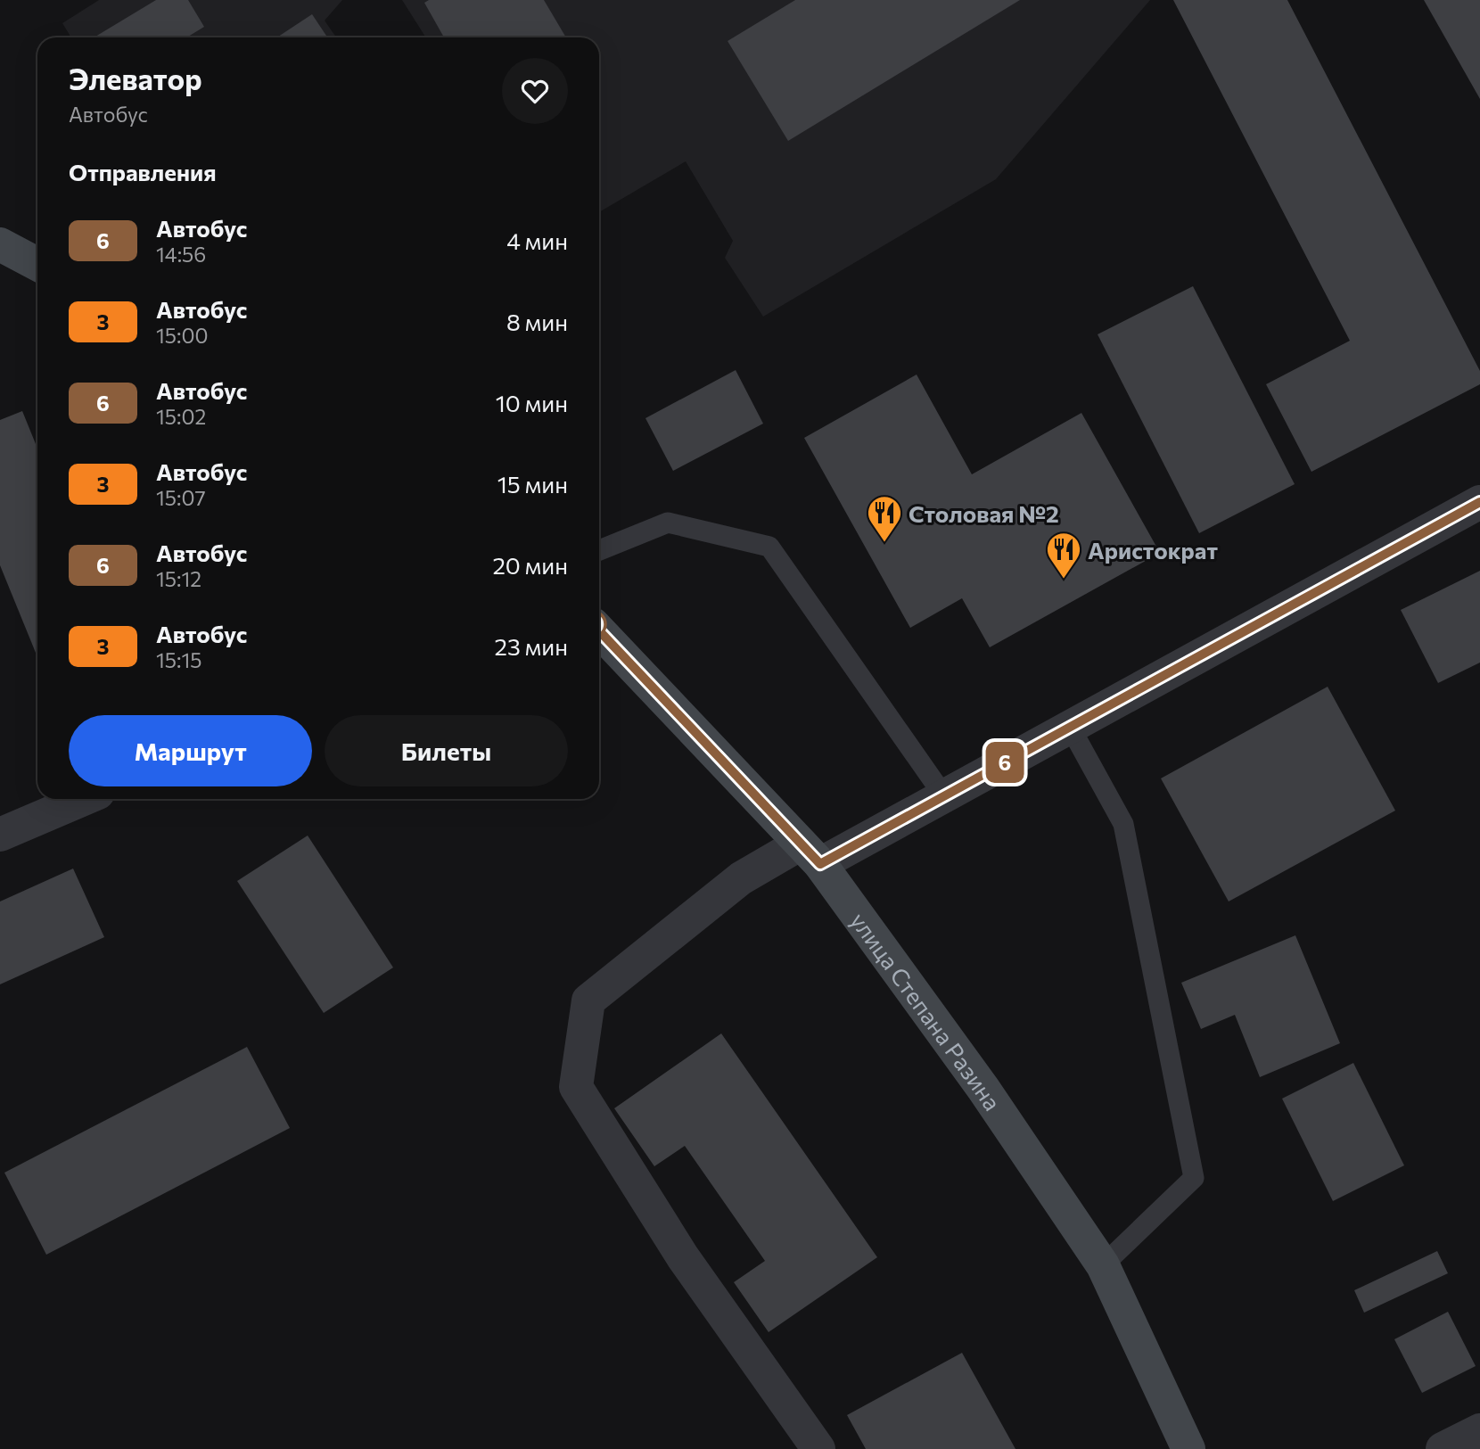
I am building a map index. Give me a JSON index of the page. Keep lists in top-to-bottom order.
{
  "streets": {
    "main road": ["улица Степана Разина"]
  },
  "places": {
    "restaurant": ["Столовая №2", "Аристократ"]
  },
  "lines": ["bus line 6"],
  "page": {
    "on_map": "6",
    "heading": [
      ["Элеватор", "Автобус"],
      "Отправления"
    ],
    "list": [
      {
        "mark": "6",
        "name": "Автобус",
        "note": "14:56",
        "value": "4 мин"
      },
      {
        "mark": "3",
        "name": "Автобус",
        "note": "15:00",
        "value": "8 мин"
      },
      {
        "mark": "6",
        "name": "Автобус",
        "note": "15:02",
        "value": "10 мин"
      },
      {
        "mark": "3",
        "name": "Автобус",
        "note": "15:07",
        "value": "15 мин"
      },
      {
        "mark": "6",
        "name": "Автобус",
        "note": "15:12",
        "value": "20 мин"
      },
      {
        "mark": "3",
        "name": "Автобус",
        "note": "15:15",
        "value": "23 мин"
      }
    ],
    "buttons": ["Маршрут", "Билеты"]
  }
}
